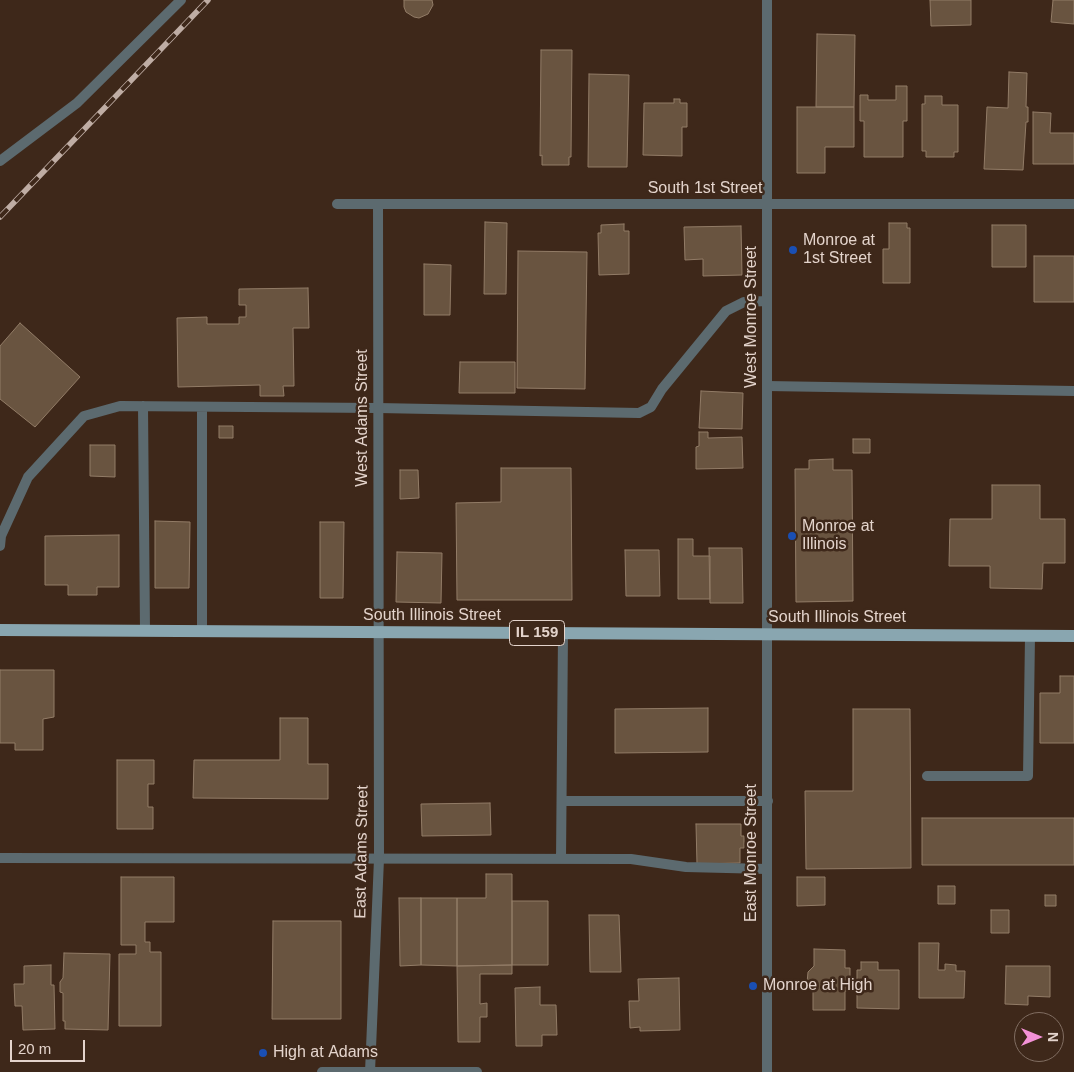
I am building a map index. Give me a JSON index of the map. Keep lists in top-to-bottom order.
{
  "streets": {
    "main road": ["South Illinois Street", "IL 159"],
    "street": [
      "South 1st Street",
      "West Monroe Street",
      "West Adams Street",
      "East Adams Street",
      "East Monroe Street"
    ]
  },
  "crossings": [
    ["South 1st Street", "West Monroe Street"],
    ["South 1st Street", "West Adams Street"],
    ["West Monroe Street", "South Illinois Street"],
    ["West Monroe Street", "East Monroe Street"],
    ["West Adams Street", "South Illinois Street"],
    ["West Adams Street", "East Adams Street"],
    ["South Illinois Street", "East Adams Street"],
    ["South Illinois Street", "East Monroe Street"]
  ],
  "places": [
    "Monroe at 1st Street",
    "Monroe at Illinois",
    "Monroe at High",
    "High at Adams"
  ],
  "scale_bar": "20 m",
  "north": "right"
}
